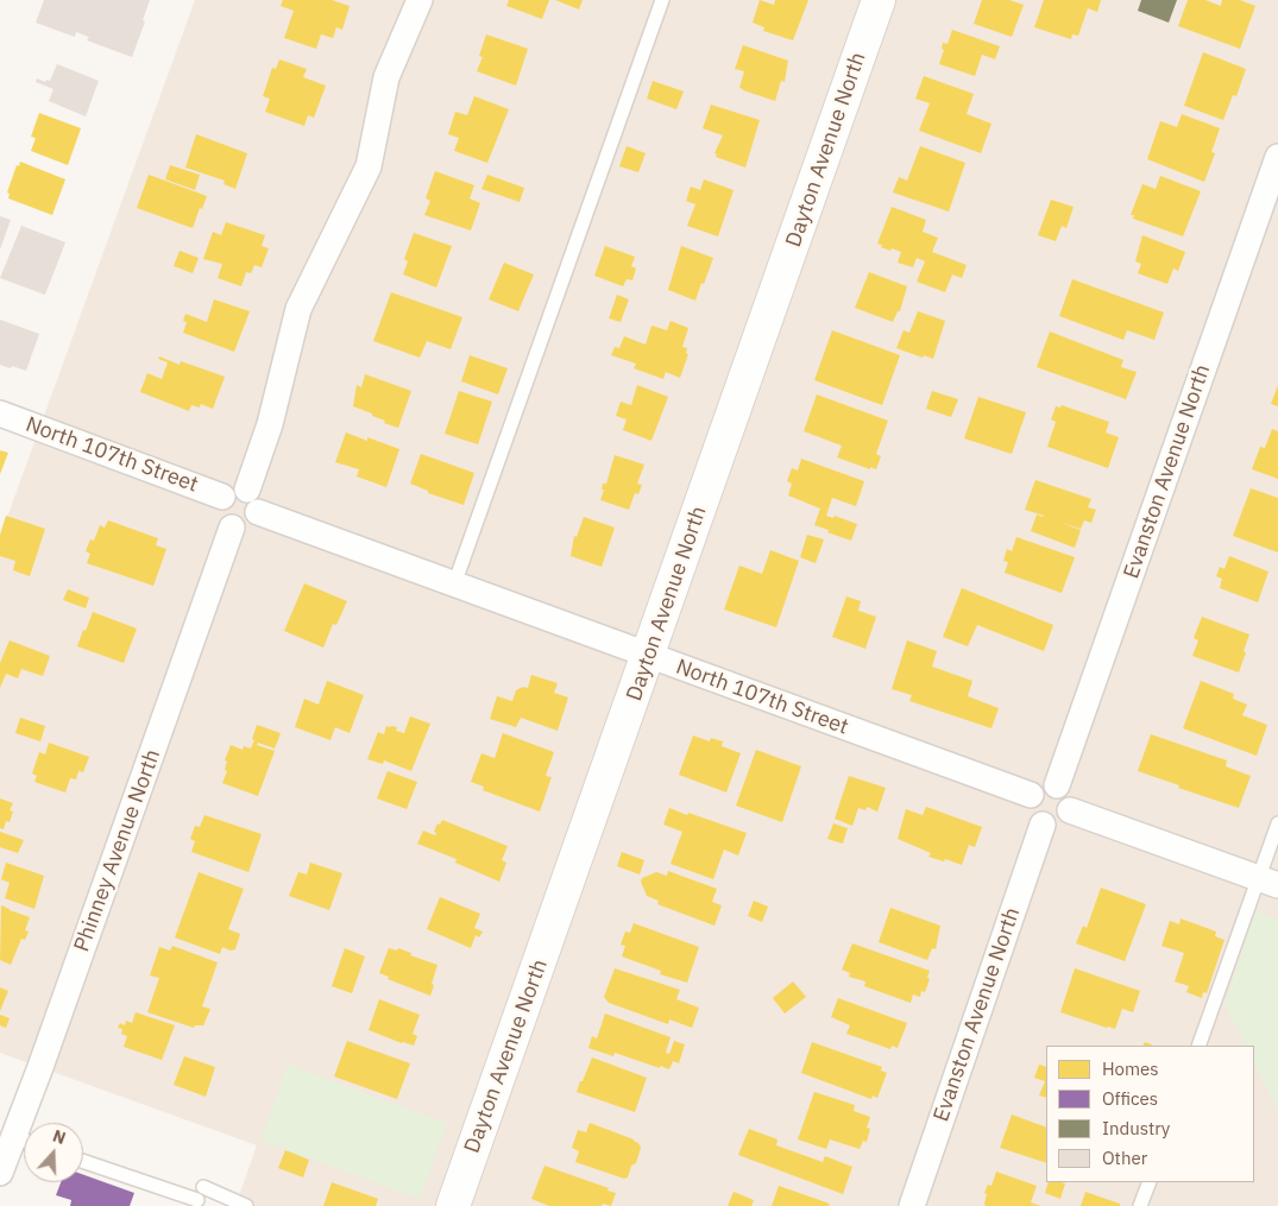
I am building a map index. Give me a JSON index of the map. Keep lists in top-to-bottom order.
{
  "streets": {
    "street": [
      "Dayton Avenue North",
      "North 107th Street",
      "Evanston Avenue North",
      "Phinney Avenue North"
    ]
  },
  "crossings": [
    ["Dayton Avenue North", "North 107th Street"],
    ["North 107th Street", "Evanston Avenue North"],
    ["North 107th Street", "Phinney Avenue North"]
  ],
  "legend": [
    "Homes",
    "Offices",
    "Industry",
    "Other"
  ],
  "north": "top"
}
